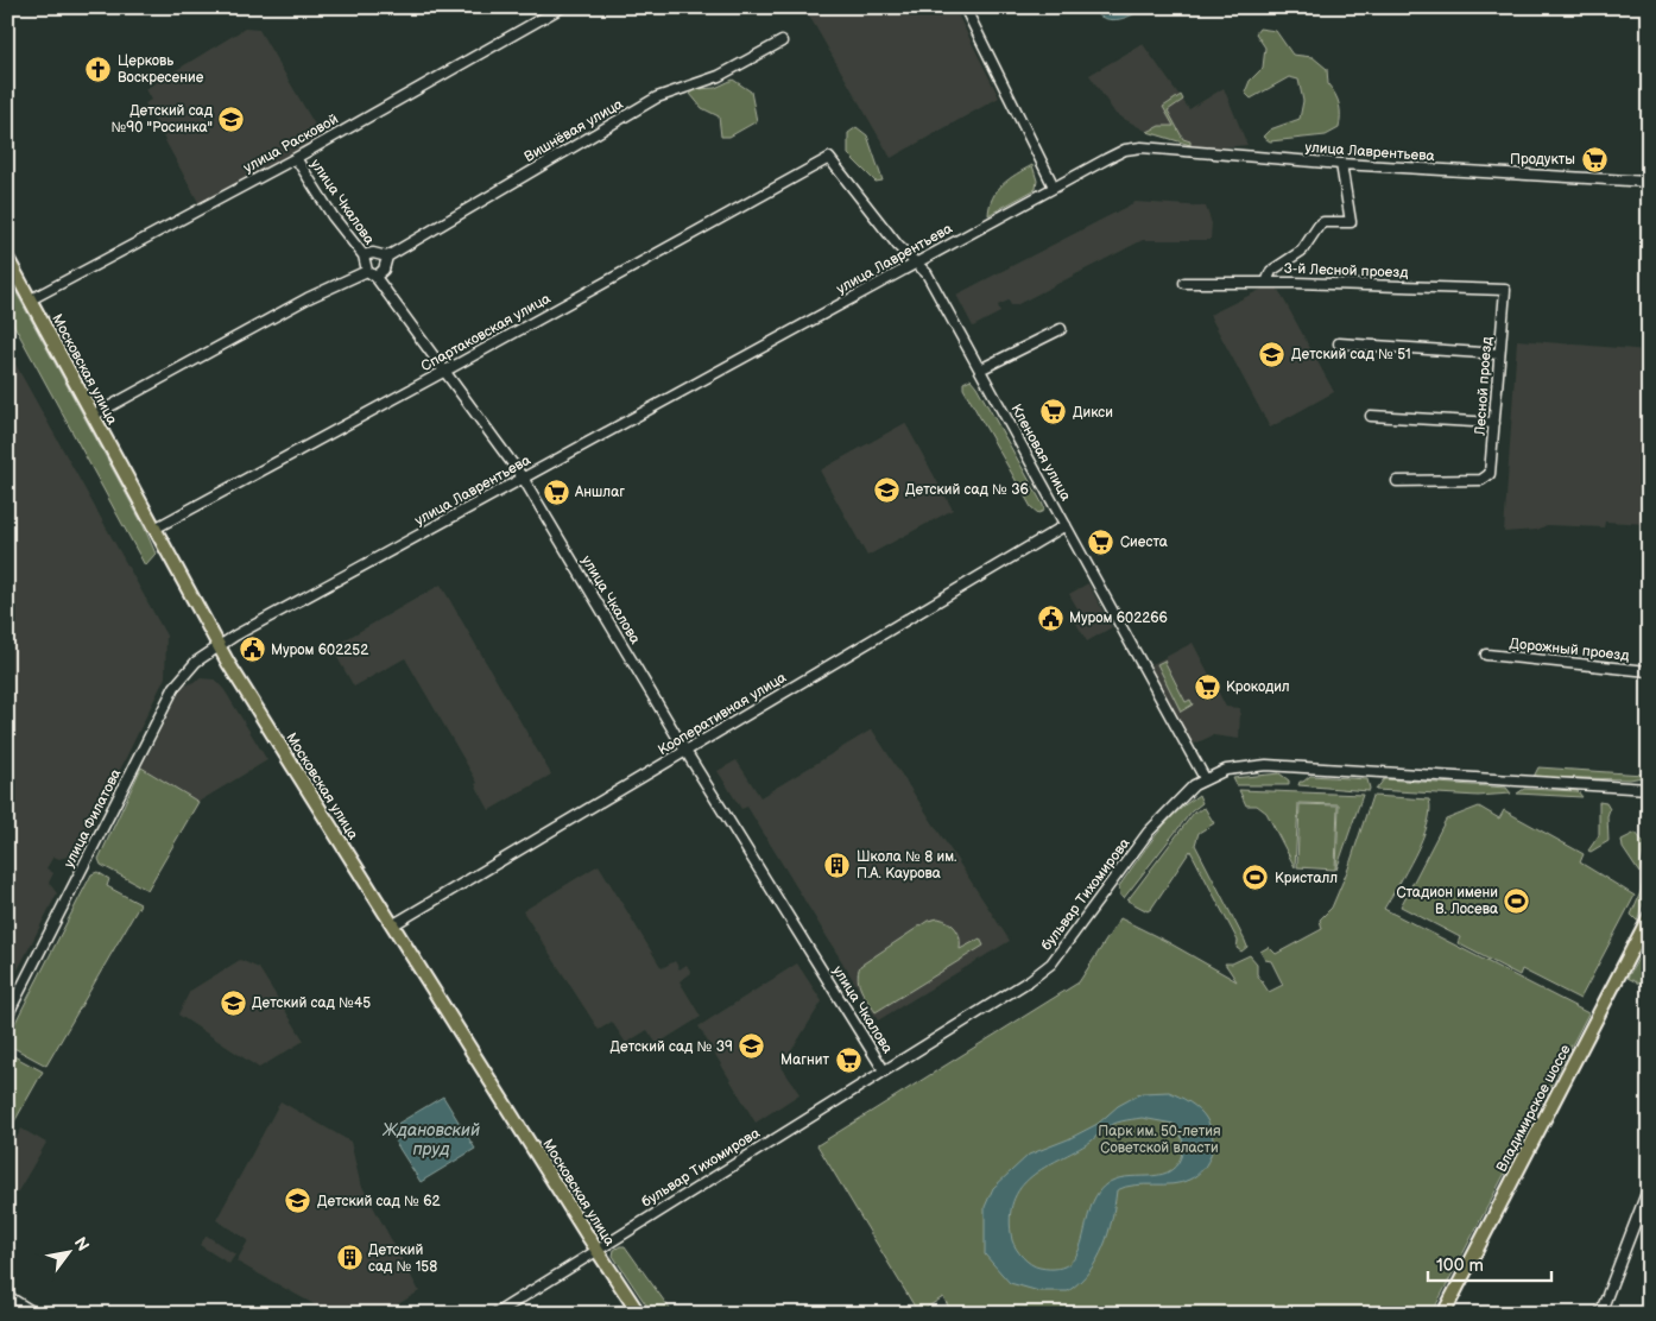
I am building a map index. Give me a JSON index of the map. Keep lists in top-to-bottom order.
{
  "streets": {
    "main road": ["Московская улица", "Владимирское шоссе"],
    "street": [
      "Вишнёвая улица",
      "улица Расковой",
      "улица Лаврентьева",
      "улица Чкалова",
      "3-й Лесной проезд",
      "Спартаковская улица",
      "Лесной проезд",
      "Кленовая улица",
      "Дорожный проезд",
      "Кооперативная улица",
      "улица Филатова",
      "бульвар Тихомирова"
    ]
  },
  "crossings": [
    ["Вишнёвая улица", "улица Чкалова"],
    ["улица Расковой", "улица Чкалова"],
    ["улица Расковой", "Московская улица"],
    ["улица Лаврентьева", "улица Чкалова"],
    ["улица Лаврентьева", "Московская улица"],
    ["улица Лаврентьева", "Кленовая улица"],
    ["улица Лаврентьева", "улица Филатова"],
    ["улица Чкалова", "Спартаковская улица"],
    ["улица Чкалова", "Кооперативная улица"],
    ["улица Чкалова", "бульвар Тихомирова"],
    ["3-й Лесной проезд", "Лесной проезд"],
    ["Спартаковская улица", "Московская улица"],
    ["Спартаковская улица", "Кленовая улица"],
    ["Московская улица", "Кооперативная улица"],
    ["Московская улица", "улица Филатова"],
    ["Московская улица", "бульвар Тихомирова"],
    ["Кленовая улица", "Кооперативная улица"],
    ["Кленовая улица", "бульвар Тихомирова"]
  ],
  "water": ["Ждановский пруд"],
  "parks": ["Парк им. 50-летия Советской власти"],
  "places": {
    "church": ["Церковь Воскресение"],
    "school or university": [
      "Детский сад №90 \"Росинка\"",
      "Детский сад № 51",
      "Детский сад № 36",
      "Детский сад №45",
      "Детский сад № 39",
      "Детский сад № 62"
    ],
    "supermarket": [
      "Продукты",
      "Дикси",
      "Аншлаг",
      "Сиеста",
      "Крокодил",
      "Магнит"
    ],
    "public building": ["Муром 602266", "Муром 602252"],
    "building": ["Школа № 8 им. П.А. Каурова", "Детский сад № 158"],
    "sports": ["Кристалл", "Стадион имени В. Лосева"]
  },
  "scale_bar": "100 m",
  "north": "top right"
}
